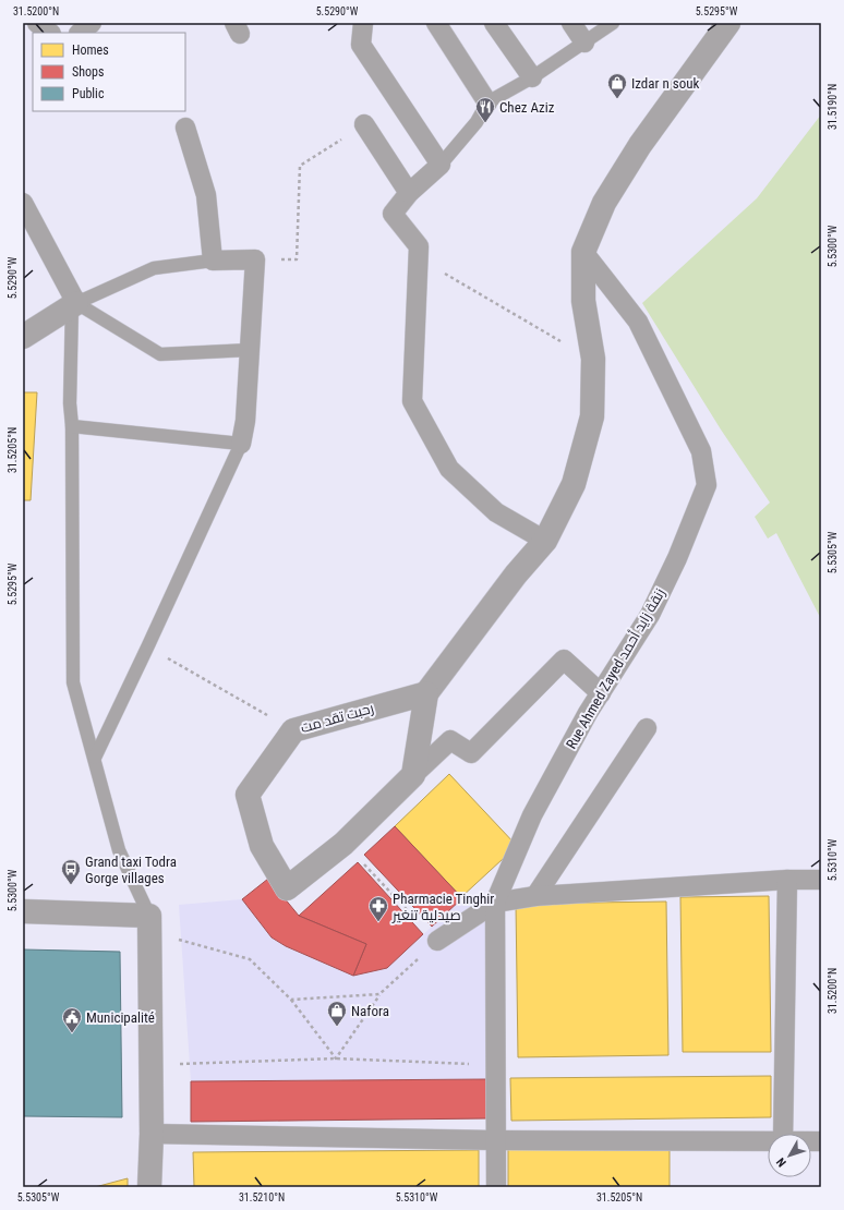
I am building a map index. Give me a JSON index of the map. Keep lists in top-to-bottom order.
{
  "streets": {
    "street": ["Rue Ahmed Zayed زنقة زايد أحمد", "رحبت تقد مت"]
  },
  "places": {
    "shop": ["Izdar n souk", "Nafora"],
    "restaurant": ["Chez Aziz"],
    "bus stop": ["Grand taxi Todra Gorge villages"],
    "pharmacy": ["Pharmacie Tinghir صيدلية تنغير"],
    "public building": ["Municipalité"]
  },
  "legend": ["Homes", "Shops", "Public"],
  "north": "bottom left",
  "coordinates": [
    "31.5200°N",
    "5.5290°W",
    "5.5295°W",
    "31.5190°N",
    "5.5300°W",
    "31.5205°N",
    "5.5305°W",
    "5.5310°W",
    "31.5210°N"
  ]
}
